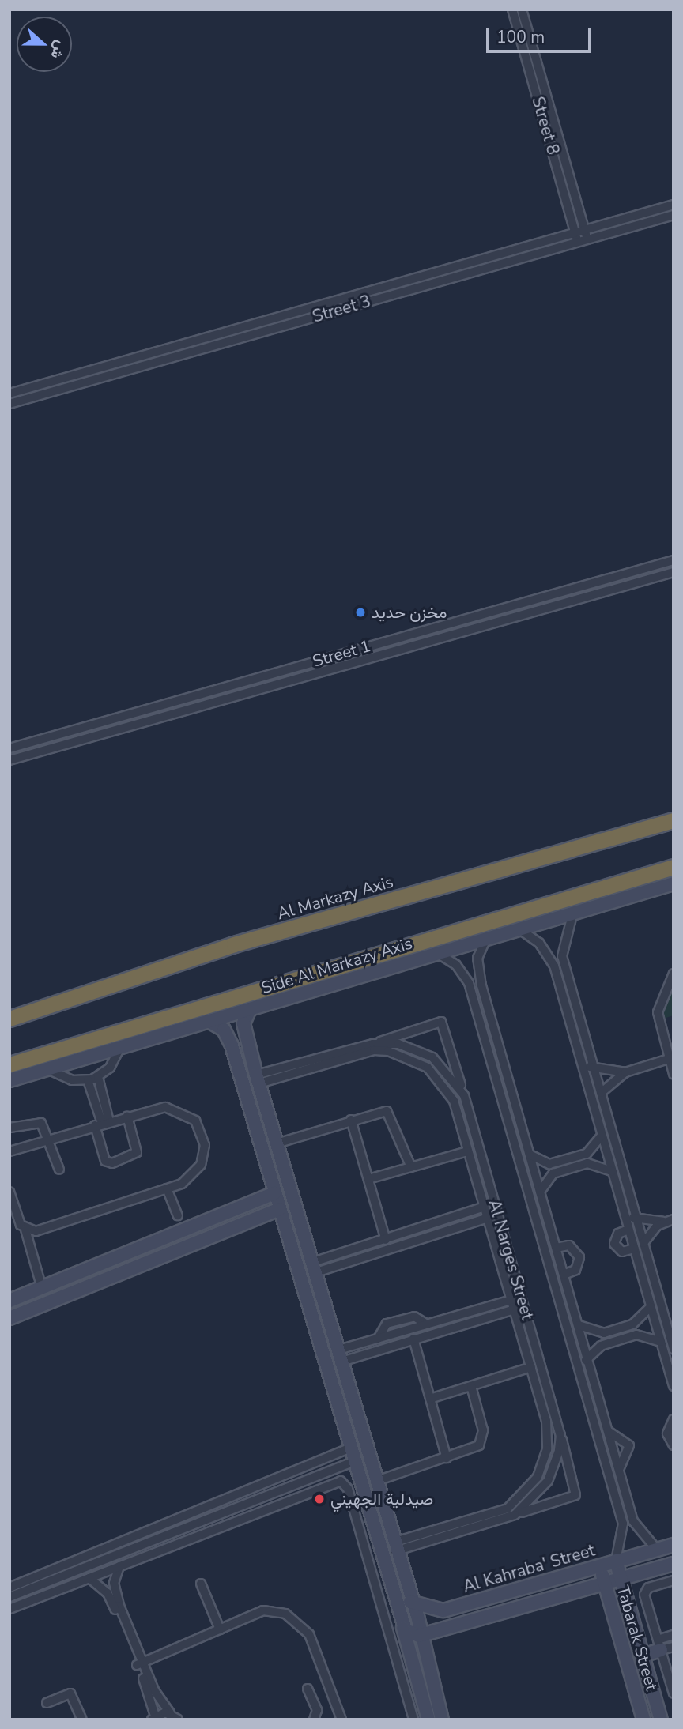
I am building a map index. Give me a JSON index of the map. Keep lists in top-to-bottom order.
{
  "streets": {
    "highway": ["Al Markazy Axis"],
    "street": [
      "Street 8",
      "Street 3",
      "Street 1",
      "Side Al Markazy Axis",
      "Al Narges Street",
      "Al Kahraba' Street",
      "Tabarak Street"
    ]
  },
  "crossings": [
    ["Street 8", "Street 3"],
    ["Al Kahraba' Street", "Tabarak Street"]
  ],
  "places": ["مخزن حديد", "صيدلية الجهيني"],
  "scale_bar": "100 m",
  "north": "right"
}
